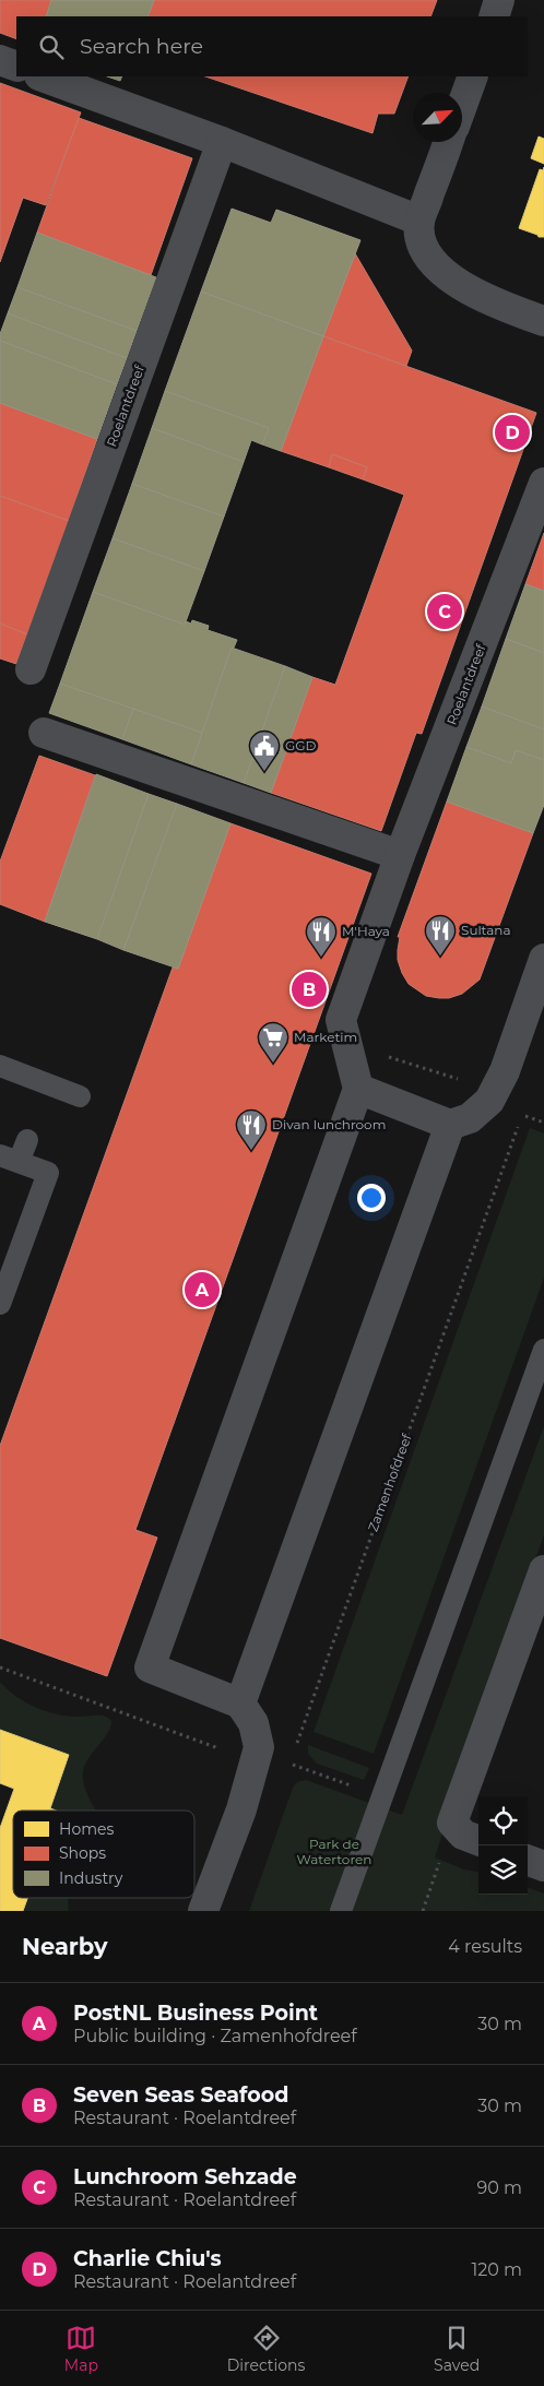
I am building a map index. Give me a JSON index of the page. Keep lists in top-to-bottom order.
{
  "streets": {
    "street": ["Roelantdreef"],
    "path": ["Zamenhofdreef"]
  },
  "parks": ["Park de Watertoren"],
  "places": {
    "public building": ["GGD"],
    "restaurant": ["Sultana", "M'Haya", "Divan lunchroom"],
    "supermarket": ["Marketim"]
  },
  "legend": ["Homes", "Shops", "Industry"],
  "north": "top right",
  "page": {
    "search": "Search here",
    "pins": [
      "D",
      "C",
      "B",
      "A"
    ],
    "heading": ["Nearby", "4 results"],
    "list": [
      {
        "mark": "A",
        "name": "PostNL Business Point",
        "note": "Public building · Zamenhofdreef",
        "value": "30 m"
      },
      {
        "mark": "B",
        "name": "Seven Seas Seafood",
        "note": "Restaurant · Roelantdreef",
        "value": "30 m"
      },
      {
        "mark": "C",
        "name": "Lunchroom Sehzade",
        "note": "Restaurant · Roelantdreef",
        "value": "90 m"
      },
      {
        "mark": "D",
        "name": "Charlie Chiu's",
        "note": "Restaurant · Roelantdreef",
        "value": "120 m"
      }
    ],
    "nav": ["Map", "Directions", "Saved"]
  }
}
